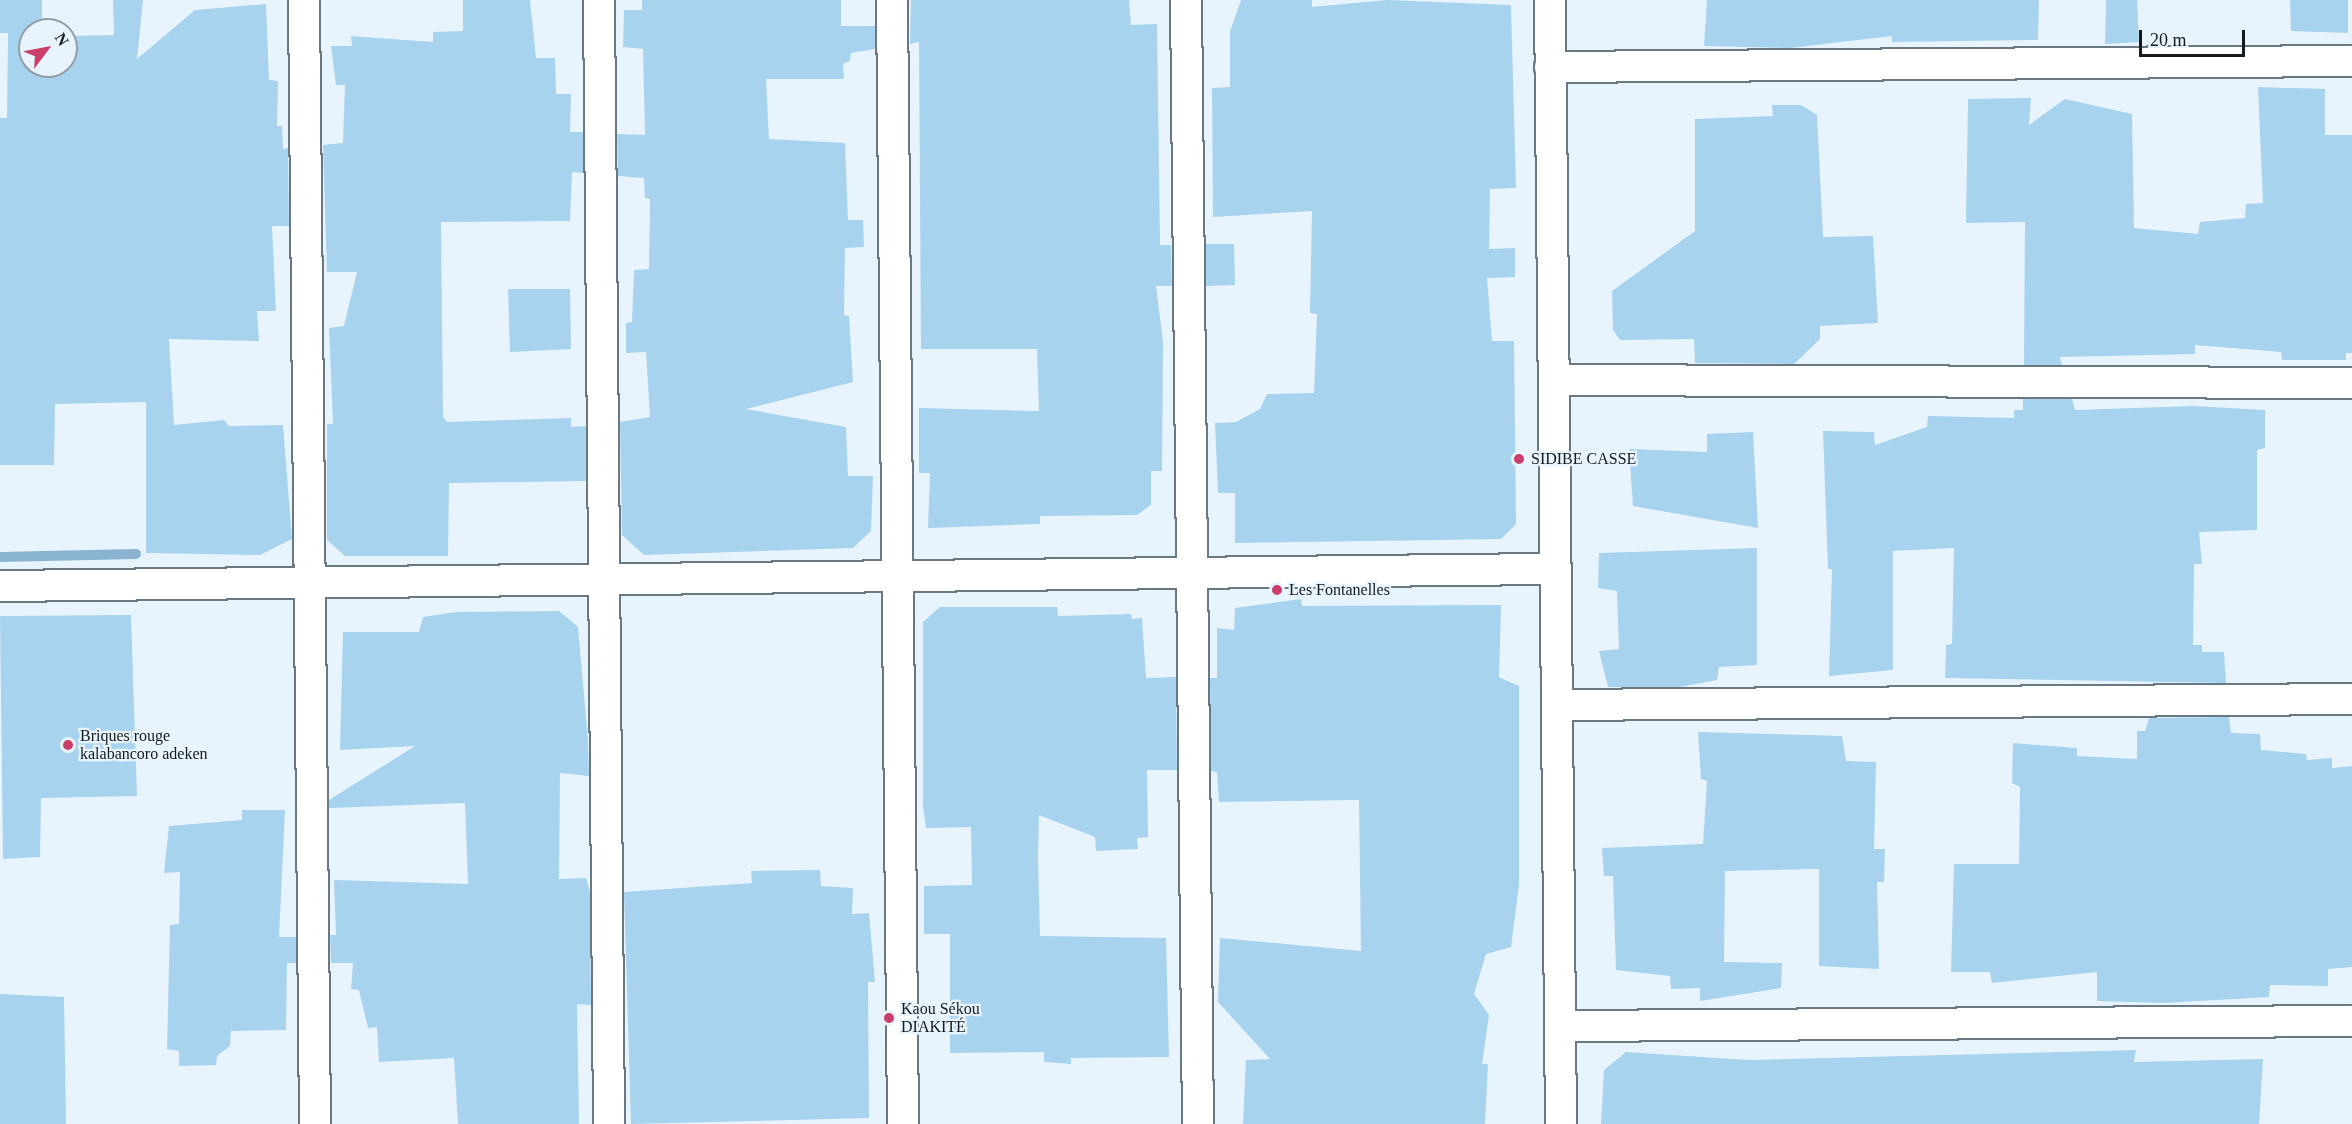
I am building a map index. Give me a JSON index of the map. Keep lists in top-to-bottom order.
{
  "places": [
    "SIDIBE CASSE",
    "Les Fontanelles",
    "Briques rouge kalabancoro adeken",
    "Kaou Sékou DIAKITÉ"
  ],
  "scale_bar": "20 m",
  "north": "top right"
}
